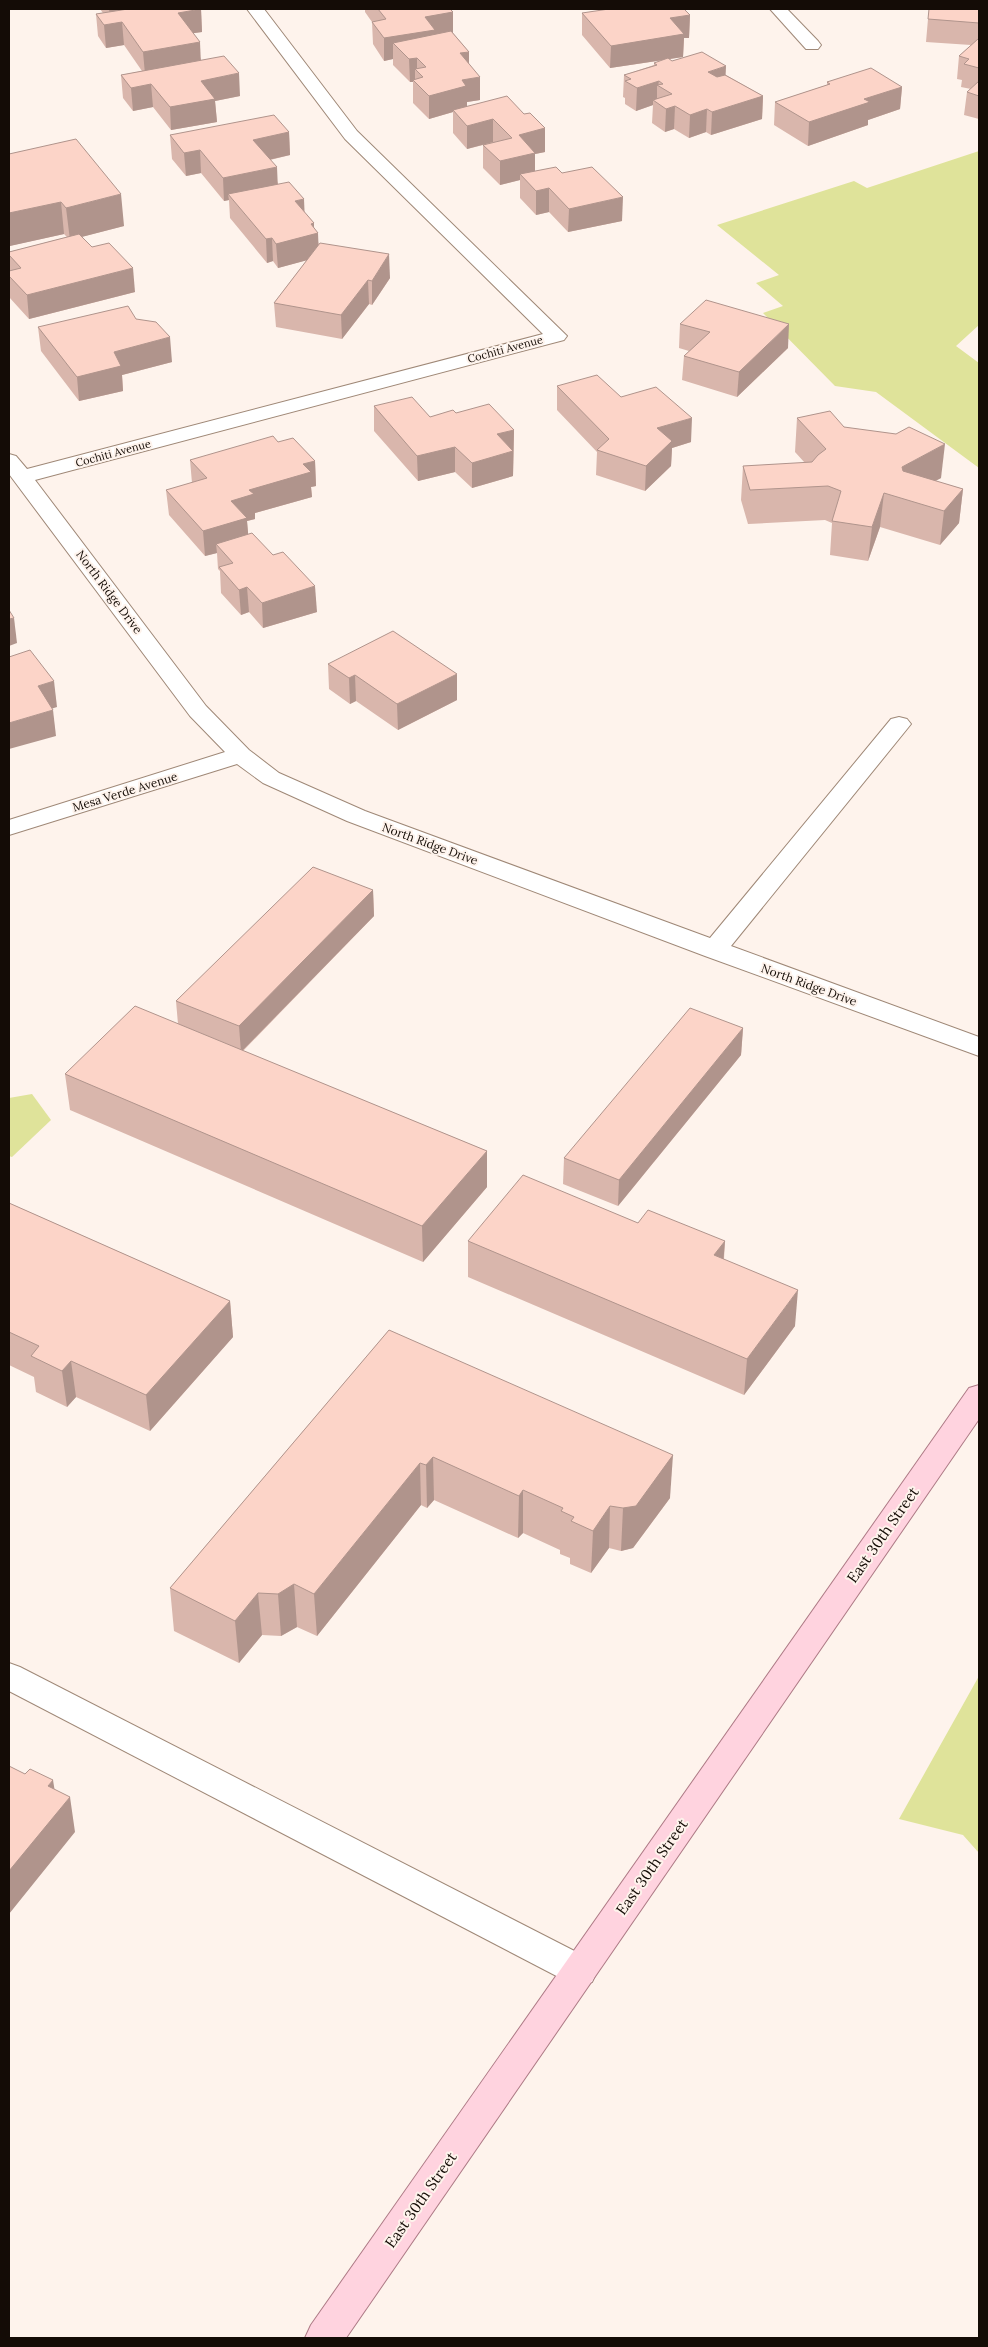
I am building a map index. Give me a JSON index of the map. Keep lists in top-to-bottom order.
{
  "streets": {
    "main road": ["East 30th Street"],
    "street": ["Cochiti Avenue", "North Ridge Drive", "Mesa Verde Avenue"]
  },
  "crossings": [
    ["Cochiti Avenue", "North Ridge Drive"],
    ["North Ridge Drive", "Mesa Verde Avenue"]
  ]
}
